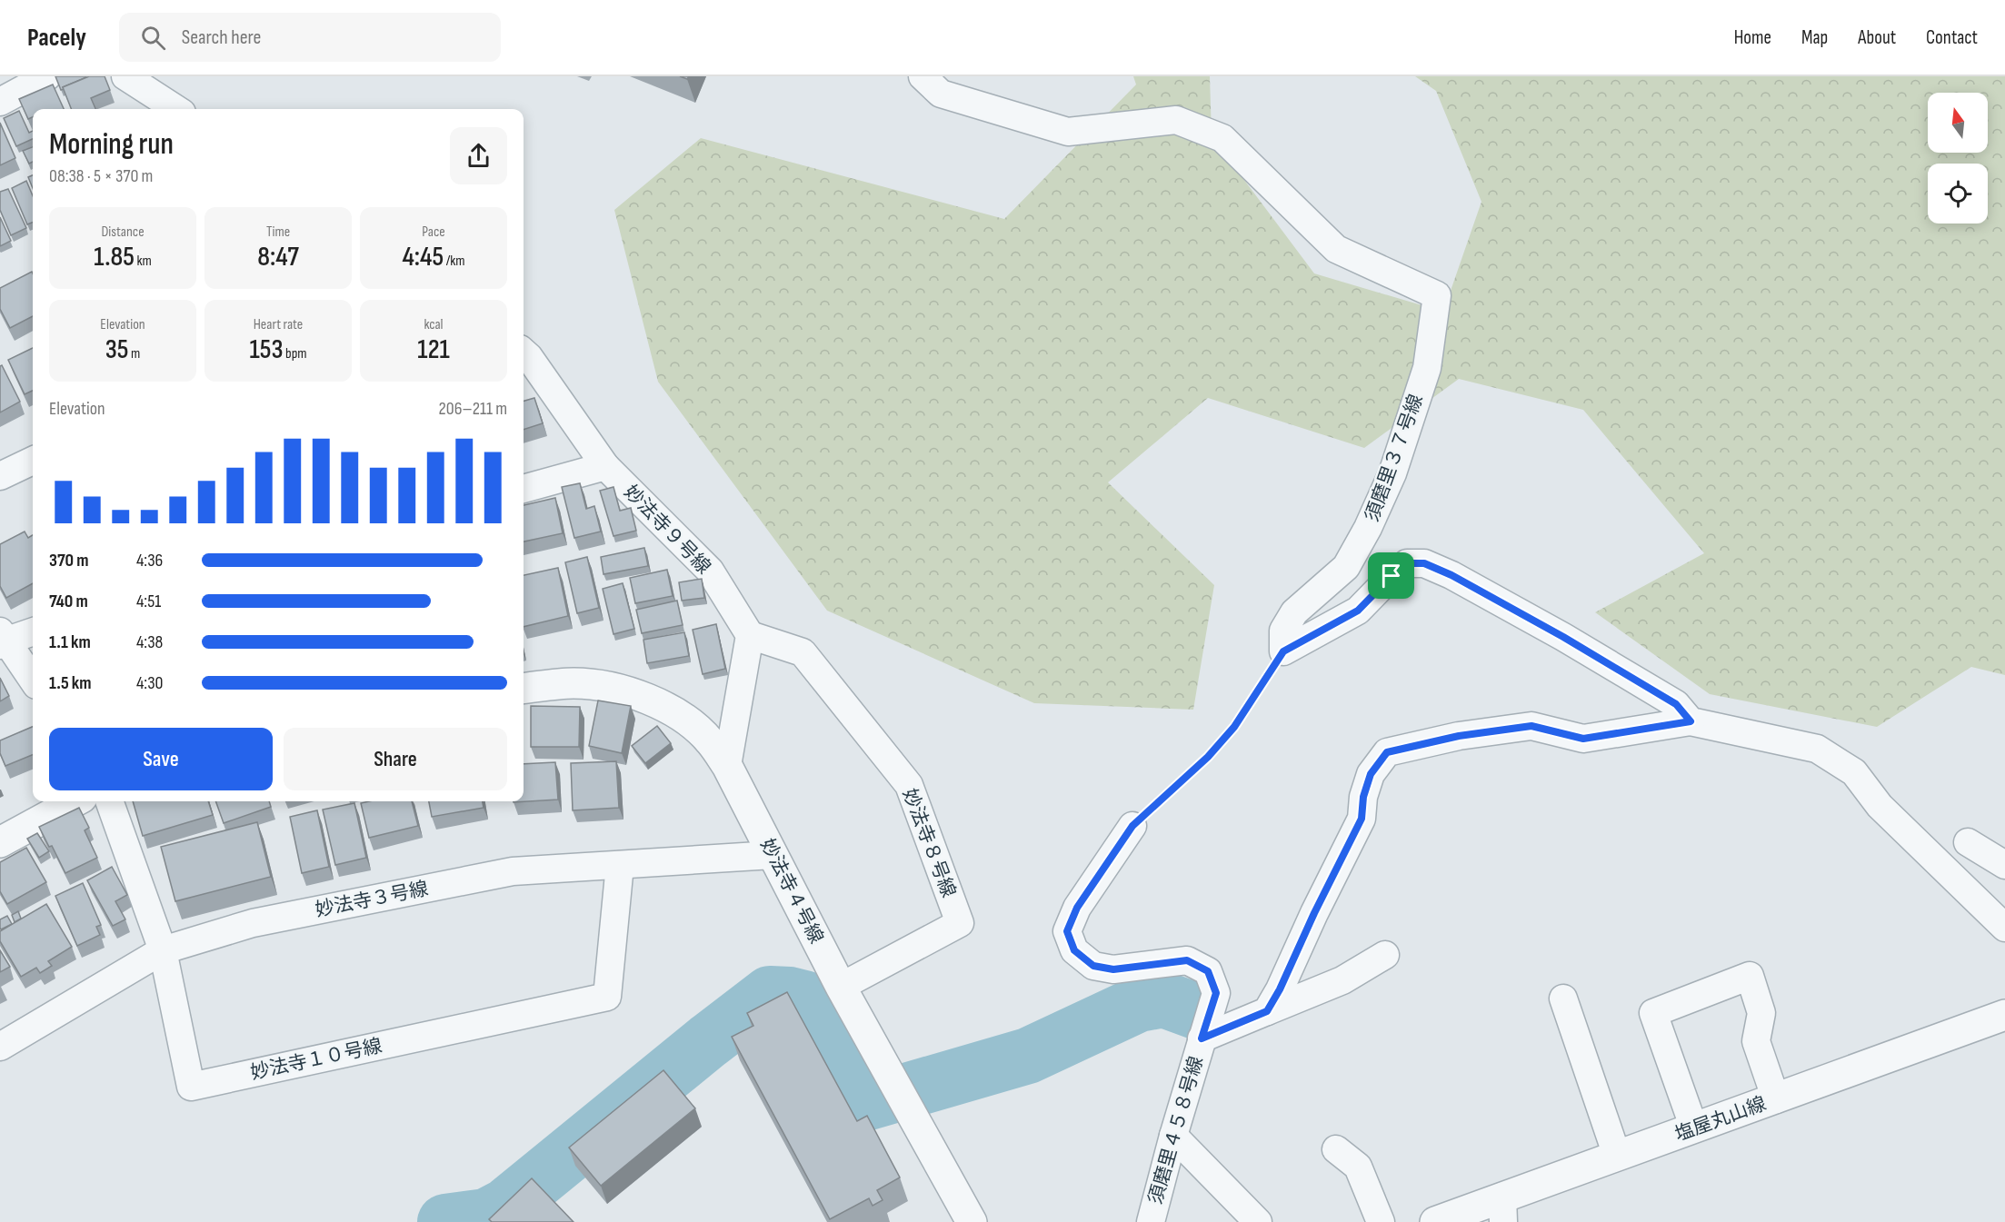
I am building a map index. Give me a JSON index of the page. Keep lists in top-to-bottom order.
{
  "streets": {
    "street": [
      "須磨里３７号線",
      "妙法寺９号線",
      "妙法寺８号線",
      "妙法寺４号線",
      "妙法寺３号線",
      "妙法寺１０号線",
      "塩屋丸山線",
      "須磨里４５８号線"
    ]
  },
  "crossings": [
    ["妙法寺９号線", "妙法寺８号線"],
    ["妙法寺８号線", "妙法寺４号線"],
    ["妙法寺４号線", "妙法寺３号線"],
    ["妙法寺３号線", "妙法寺１０号線"]
  ],
  "north": "top",
  "page": {
    "header": "Pacely",
    "search": "Search here",
    "nav": [
      "Home",
      "Map",
      "About",
      "Contact"
    ],
    "heading": ["Morning run", "08:38 · 5 × 370 m"],
    "stats": [
      ["Distance", "1.85 km"],
      ["Time", "8:47"],
      ["Pace", "4:45 /km"],
      ["Elevation", "35 m"],
      ["Heart rate", "153 bpm"],
      ["kcal", "121"]
    ],
    "chart": ["Elevation", "206–211 m"],
    "list": [
      {
        "name": "370 m",
        "note": "4:36"
      },
      {
        "name": "740 m",
        "note": "4:51"
      },
      {
        "name": "1.1 km",
        "note": "4:38"
      },
      {
        "name": "1.5 km",
        "note": "4:30"
      }
    ],
    "buttons": ["Save", "Share"]
  }
}
